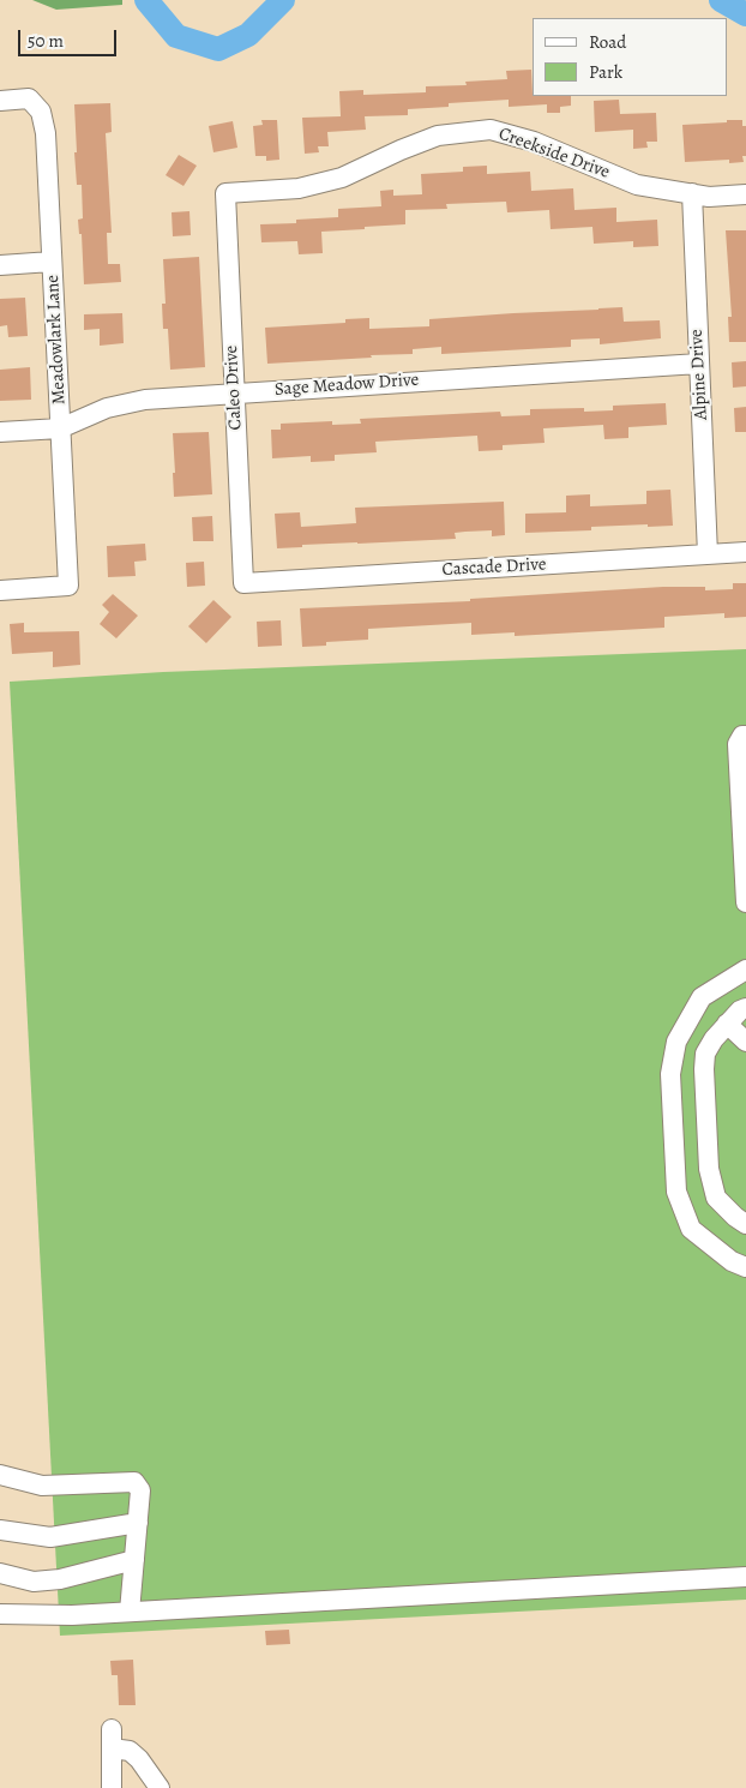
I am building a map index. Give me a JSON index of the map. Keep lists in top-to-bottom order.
{
  "streets": {
    "street": [
      "Creekside Drive",
      "Meadowlark Lane",
      "Alpine Drive",
      "Sage Meadow Drive",
      "Caleo Drive",
      "Cascade Drive"
    ]
  },
  "crossings": [
    ["Creekside Drive", "Alpine Drive"],
    ["Creekside Drive", "Caleo Drive"],
    ["Meadowlark Lane", "Sage Meadow Drive"],
    ["Alpine Drive", "Sage Meadow Drive"],
    ["Alpine Drive", "Cascade Drive"],
    ["Sage Meadow Drive", "Caleo Drive"],
    ["Caleo Drive", "Cascade Drive"]
  ],
  "legend": ["Road", "Park"],
  "scale_bar": "50 m"
}
